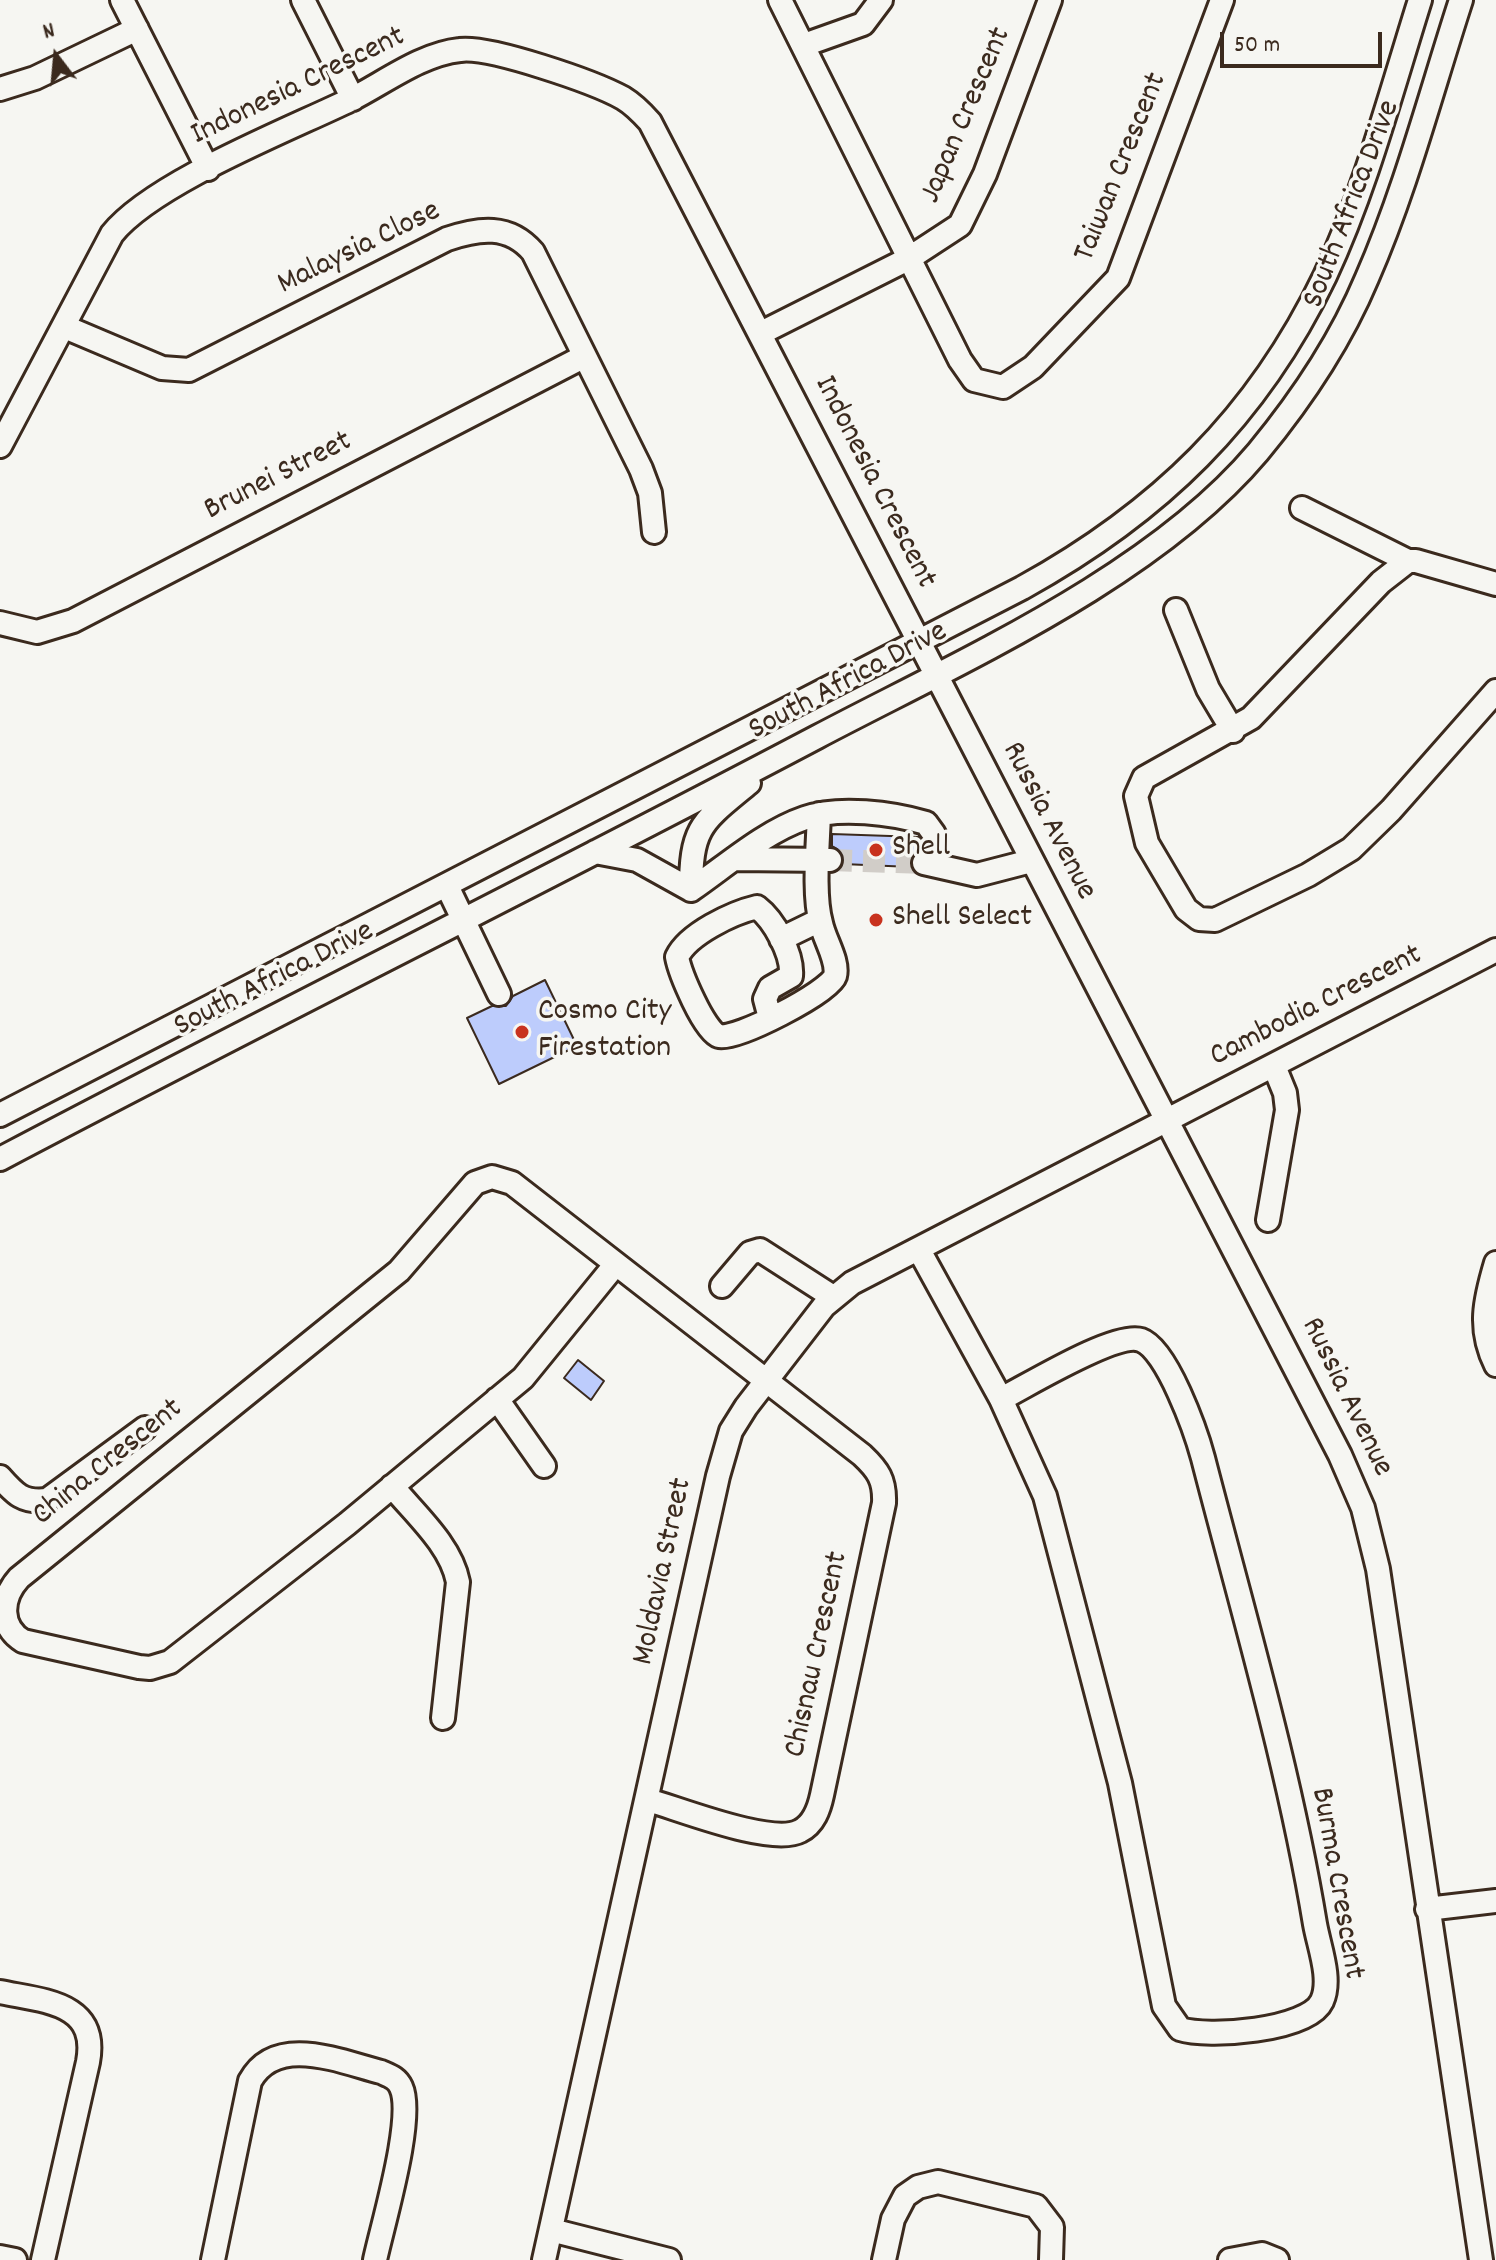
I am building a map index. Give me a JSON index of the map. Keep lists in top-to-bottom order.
{
  "streets": {
    "street": [
      "Indonesia Crescent",
      "Japan Crescent",
      "Taiwan Crescent",
      "South Africa Drive",
      "Malaysia Close",
      "Brunei Street",
      "Russia Avenue",
      "Cambodia Crescent",
      "China Crescent",
      "Moldavia Street",
      "Chisnau Crescent",
      "Burma Crescent"
    ]
  },
  "crossings": [
    ["Indonesia Crescent", "Japan Crescent"],
    ["Indonesia Crescent", "South Africa Drive"],
    ["Indonesia Crescent", "Malaysia Close"],
    ["Indonesia Crescent", "Russia Avenue"],
    ["Japan Crescent", "Taiwan Crescent"],
    ["South Africa Drive", "Russia Avenue"],
    ["Malaysia Close", "Brunei Street"],
    ["Russia Avenue", "Cambodia Crescent"],
    ["Russia Avenue", "Moldavia Street"],
    ["Cambodia Crescent", "Moldavia Street"],
    ["China Crescent", "Moldavia Street"],
    ["China Crescent", "Chisnau Crescent"],
    ["Moldavia Street", "Chisnau Crescent"],
    ["Moldavia Street", "Burma Crescent"]
  ],
  "places": ["Shell", "Shell Select", "Cosmo City Firestation"],
  "scale_bar": "50 m",
  "north": "top"
}
